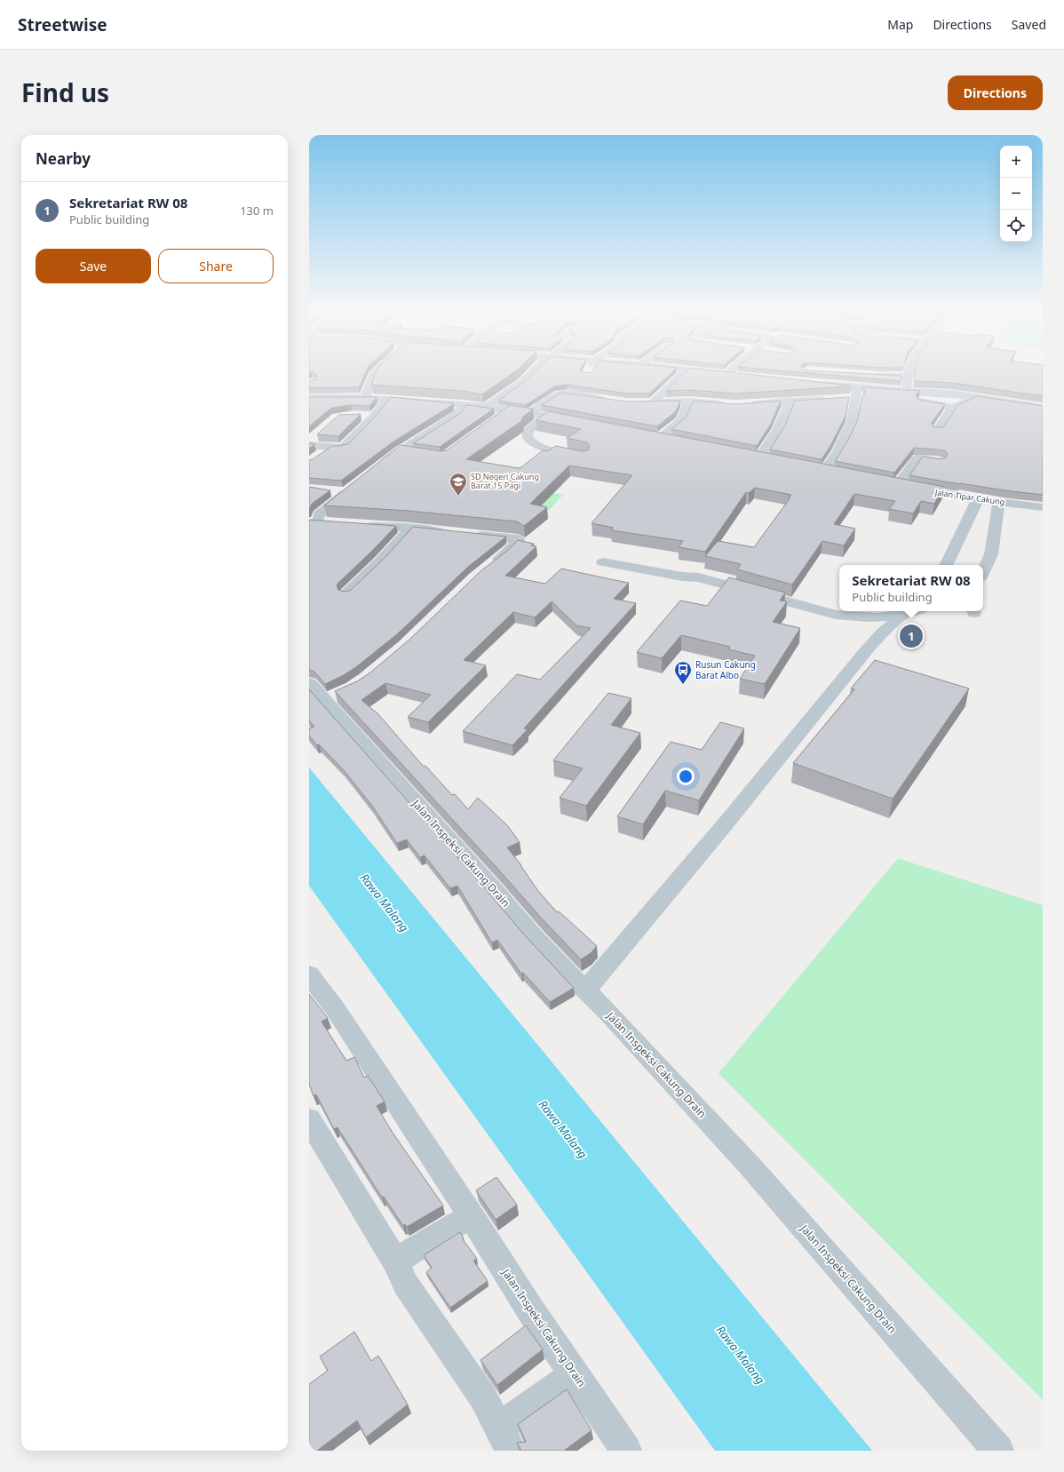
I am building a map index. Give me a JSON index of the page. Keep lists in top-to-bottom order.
{
  "streets": {
    "street": ["Jalan Tipar Cakung", "Jalan Inspeksi Cakung Drain"]
  },
  "water": ["Rawa Malang"],
  "places": {
    "school or university": ["SD Negeri Cakung Barat 15 Pagi"],
    "bus stop": ["Rusun Cakung Barat Albo"]
  },
  "page": {
    "header": "Streetwise",
    "nav": ["Map", "Directions", "Saved"],
    "title": "Find us",
    "buttons": [
      "Directions",
      ["Save", "Share"]
    ],
    "heading": "Nearby",
    "map_buttons": ["+", "−"],
    "list": [
      {
        "mark": "1",
        "name": "Sekretariat RW 08",
        "note": "Public building",
        "value": "130 m"
      }
    ],
    "popup": ["Sekretariat RW 08", "Public building"],
    "pins": "1"
  }
}
